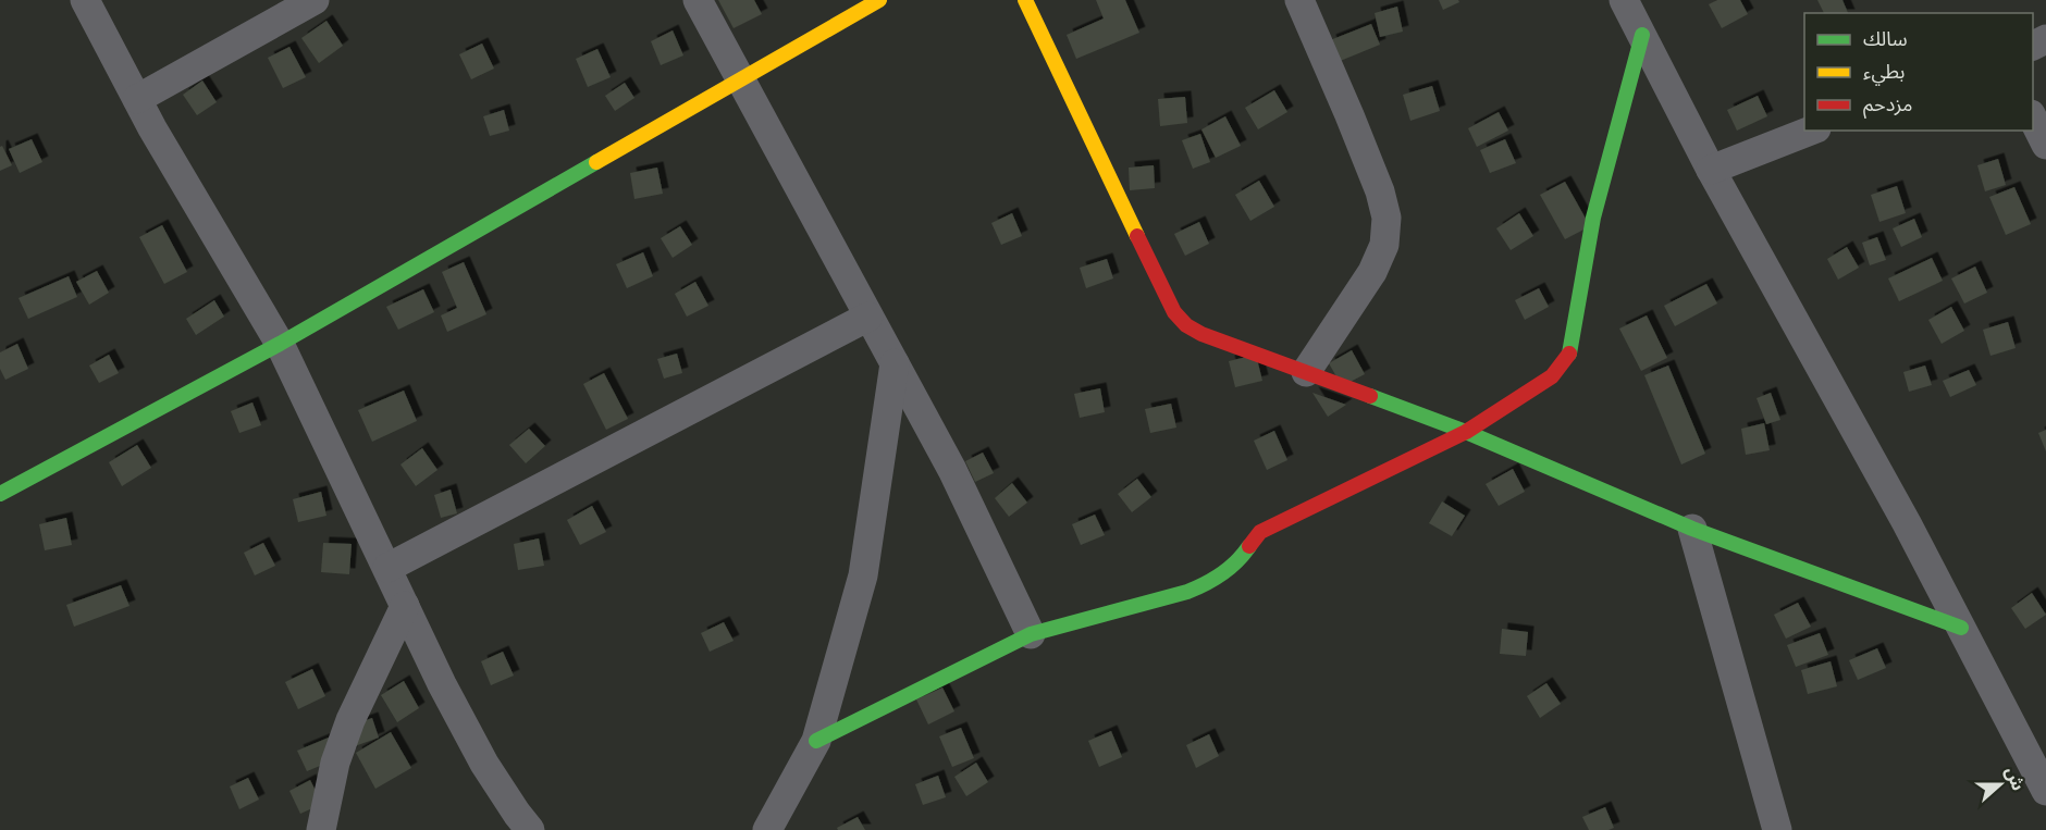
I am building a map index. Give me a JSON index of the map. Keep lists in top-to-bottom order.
{
  "legend": ["سالك", "بطيء", "مزدحم"],
  "north": "right"
}
